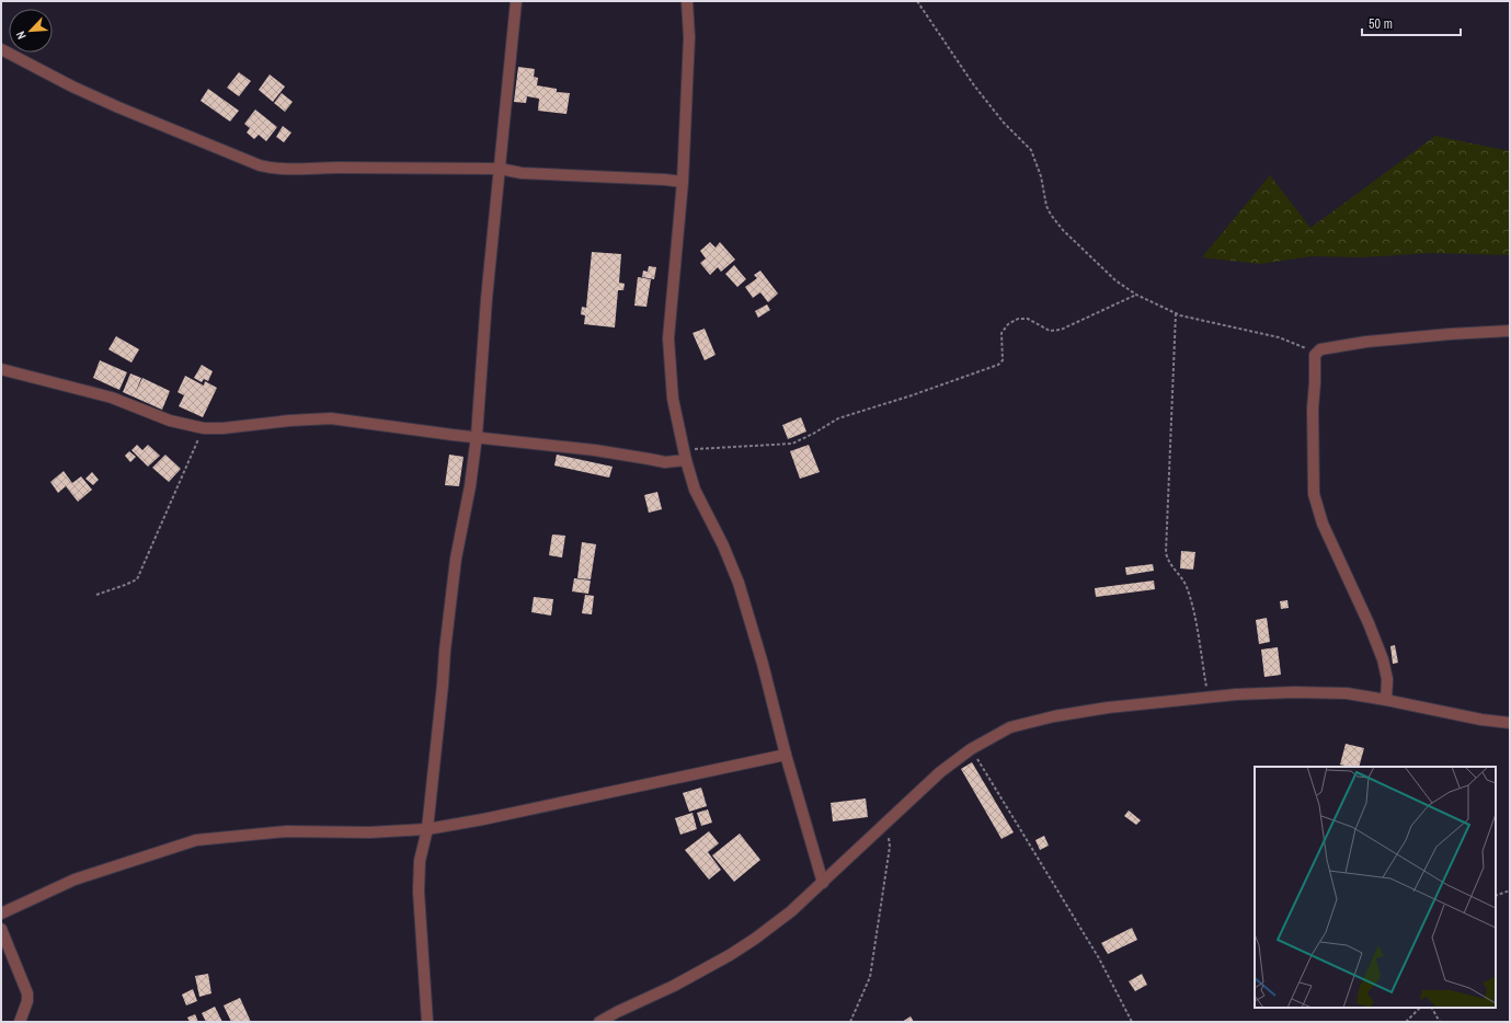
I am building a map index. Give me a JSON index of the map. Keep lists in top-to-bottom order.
{
  "scale_bar": "50 m",
  "north": "bottom left"
}
